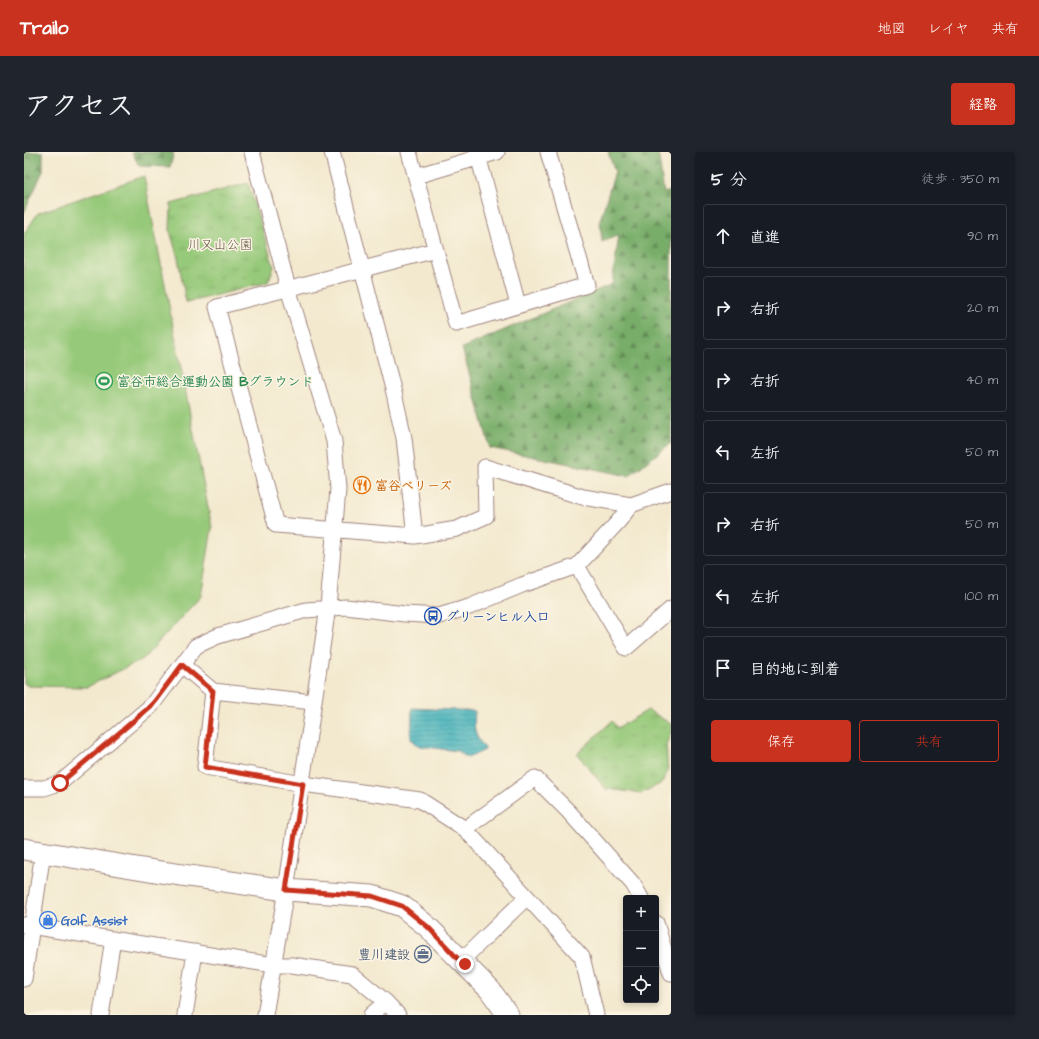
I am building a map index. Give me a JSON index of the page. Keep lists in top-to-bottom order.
{
  "parks": ["川又山公園"],
  "places": {
    "sports": ["富谷市総合運動公園 Bグラウンド"],
    "restaurant": ["富谷ベリーズ"],
    "bus stop": ["グリーンヒル入口"],
    "shop": ["Golf Assist"],
    "office": ["豊川建設"]
  },
  "page": {
    "header": "Trailo",
    "nav": ["地図", "レイヤ", "共有"],
    "title": "アクセス",
    "buttons": [
      "経路",
      ["保存", "共有"]
    ],
    "heading": ["5 分", "徒歩 · 350 m"],
    "list": [
      ["直進", "90 m"],
      ["右折", "20 m"],
      ["右折", "40 m"],
      ["左折", "50 m"],
      ["右折", "50 m"],
      ["左折", "100 m"],
      "目的地に到着"
    ],
    "map_buttons": ["+", "−"]
  }
}
